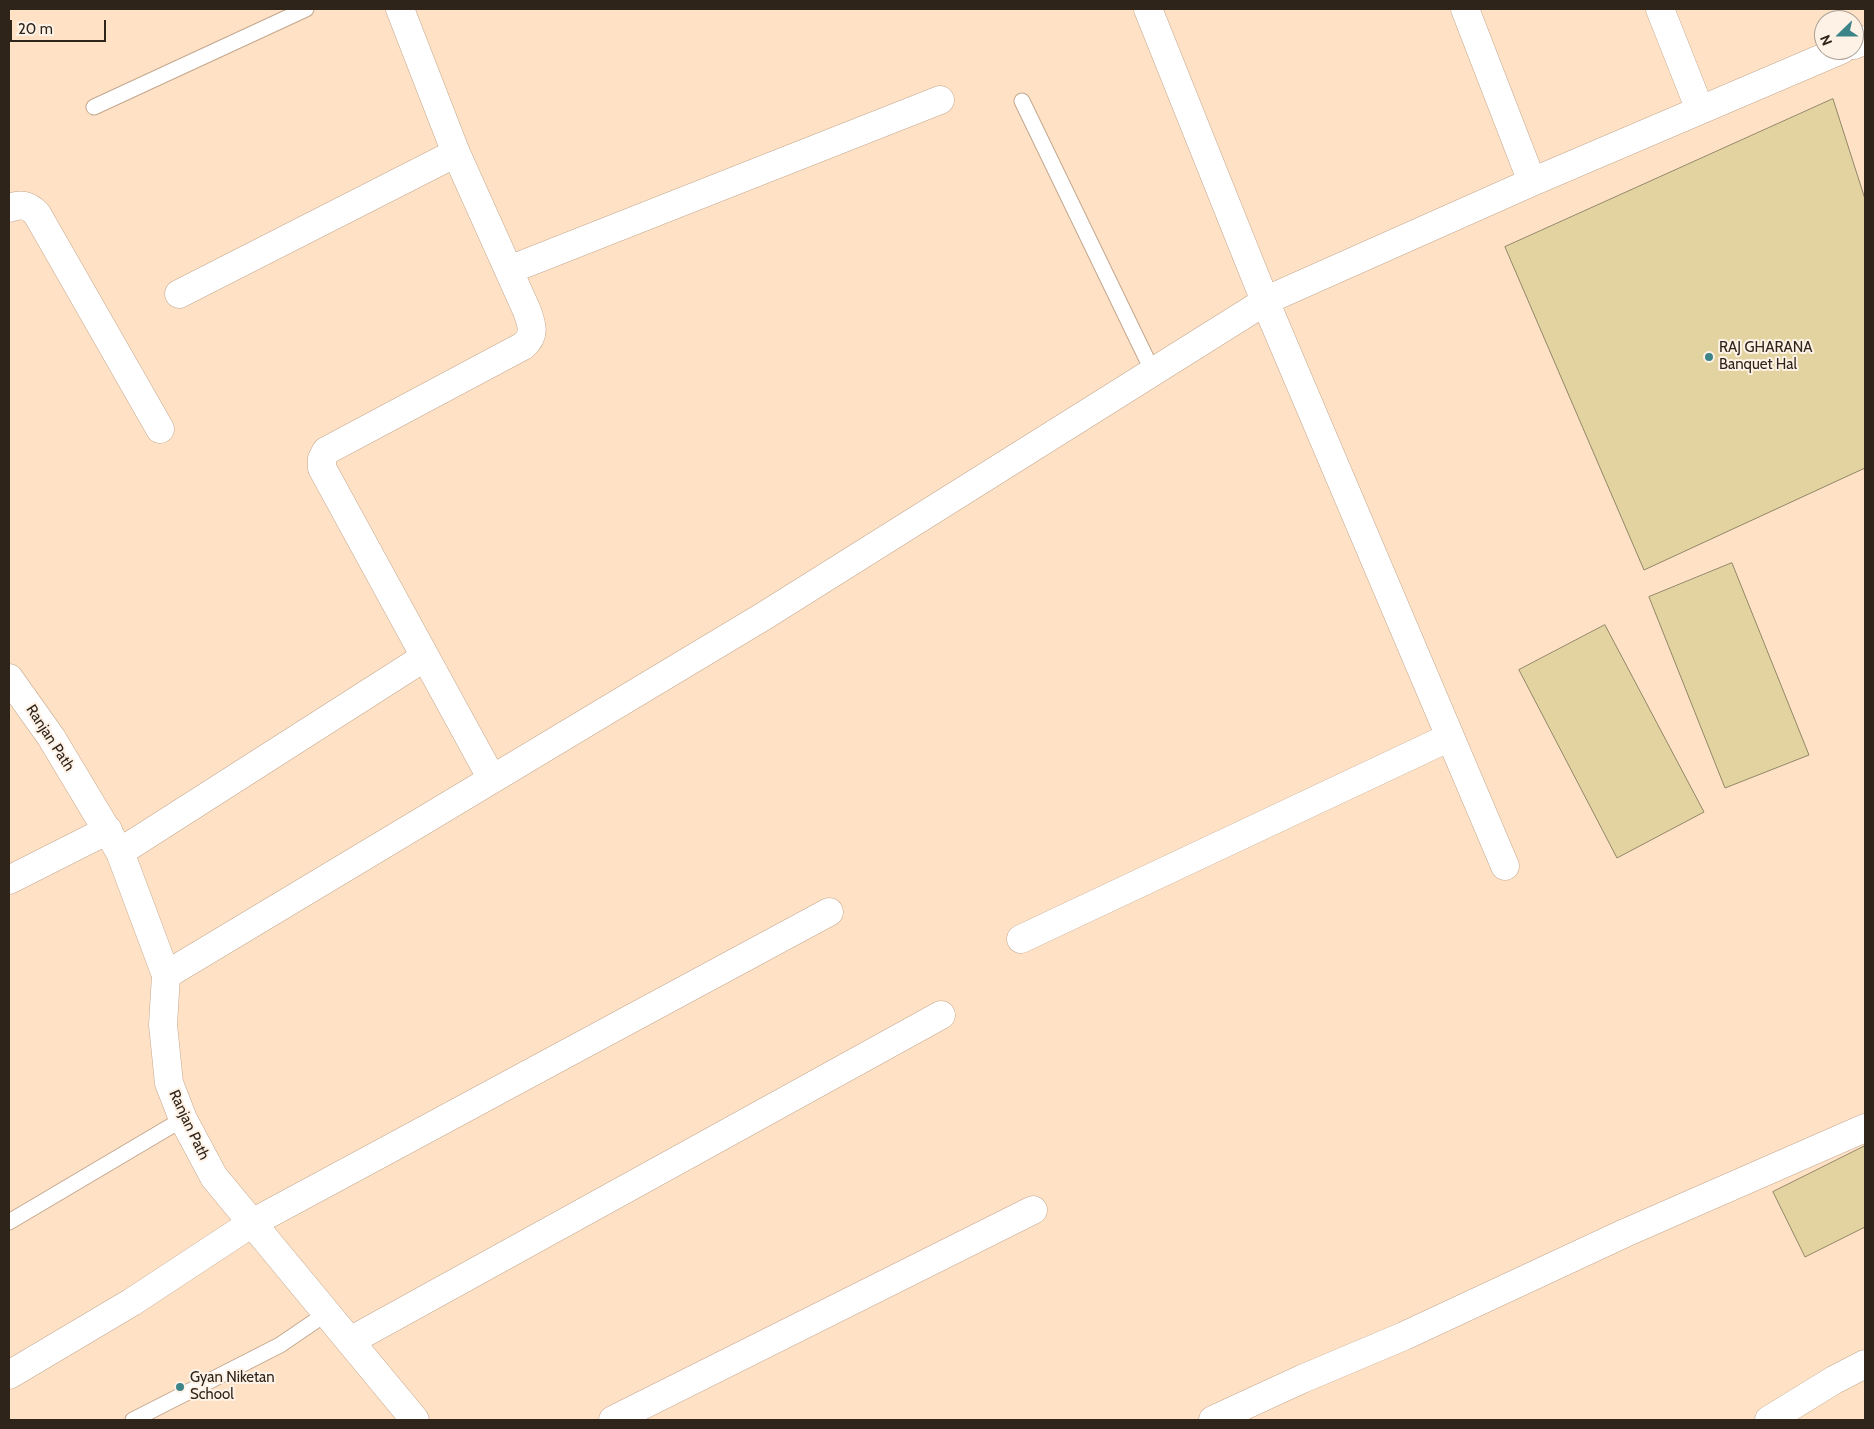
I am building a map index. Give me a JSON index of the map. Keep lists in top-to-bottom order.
{
  "streets": {
    "street": ["Ranjan Path"]
  },
  "places": ["RAJ GHARANA Banquet Hal", "Gyan Niketan School"],
  "scale_bar": "20 m",
  "north": "left"
}
